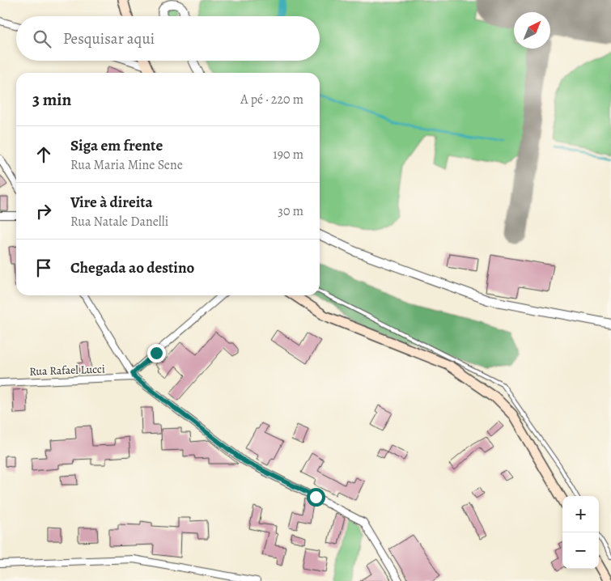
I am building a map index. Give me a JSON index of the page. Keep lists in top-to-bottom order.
{
  "streets": {
    "street": ["Rua Rafael Lucci"]
  },
  "north": "top right",
  "page": {
    "search": "Pesquisar aqui",
    "heading": ["3 min", "A pé · 220 m"],
    "list": [
      ["Siga em frente", "Rua Maria Mine Sene", "190 m"],
      ["Vire à direita", "Rua Natale Danelli", "30 m"],
      "Chegada ao destino"
    ],
    "map_buttons": ["+", "−"]
  }
}
